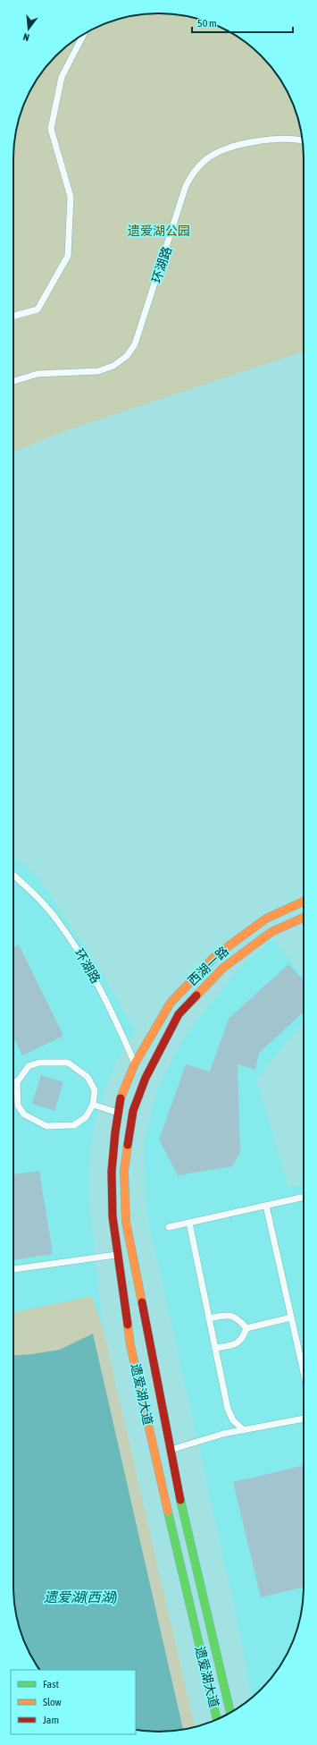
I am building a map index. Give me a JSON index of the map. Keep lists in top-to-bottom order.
{
  "streets": {
    "main road": ["西湖一路", "遗爱湖大道"],
    "lane": ["环湖路"]
  },
  "crossings": [
    ["环湖路", "西湖一路"],
    ["环湖路", "遗爱湖大道"],
    ["西湖一路", "遗爱湖大道"]
  ],
  "water": ["遗爱湖(西湖)"],
  "parks": ["遗爱湖公园"],
  "legend": ["Fast", "Slow", "Jam"],
  "scale_bar": "50 m",
  "north": "bottom"
}
